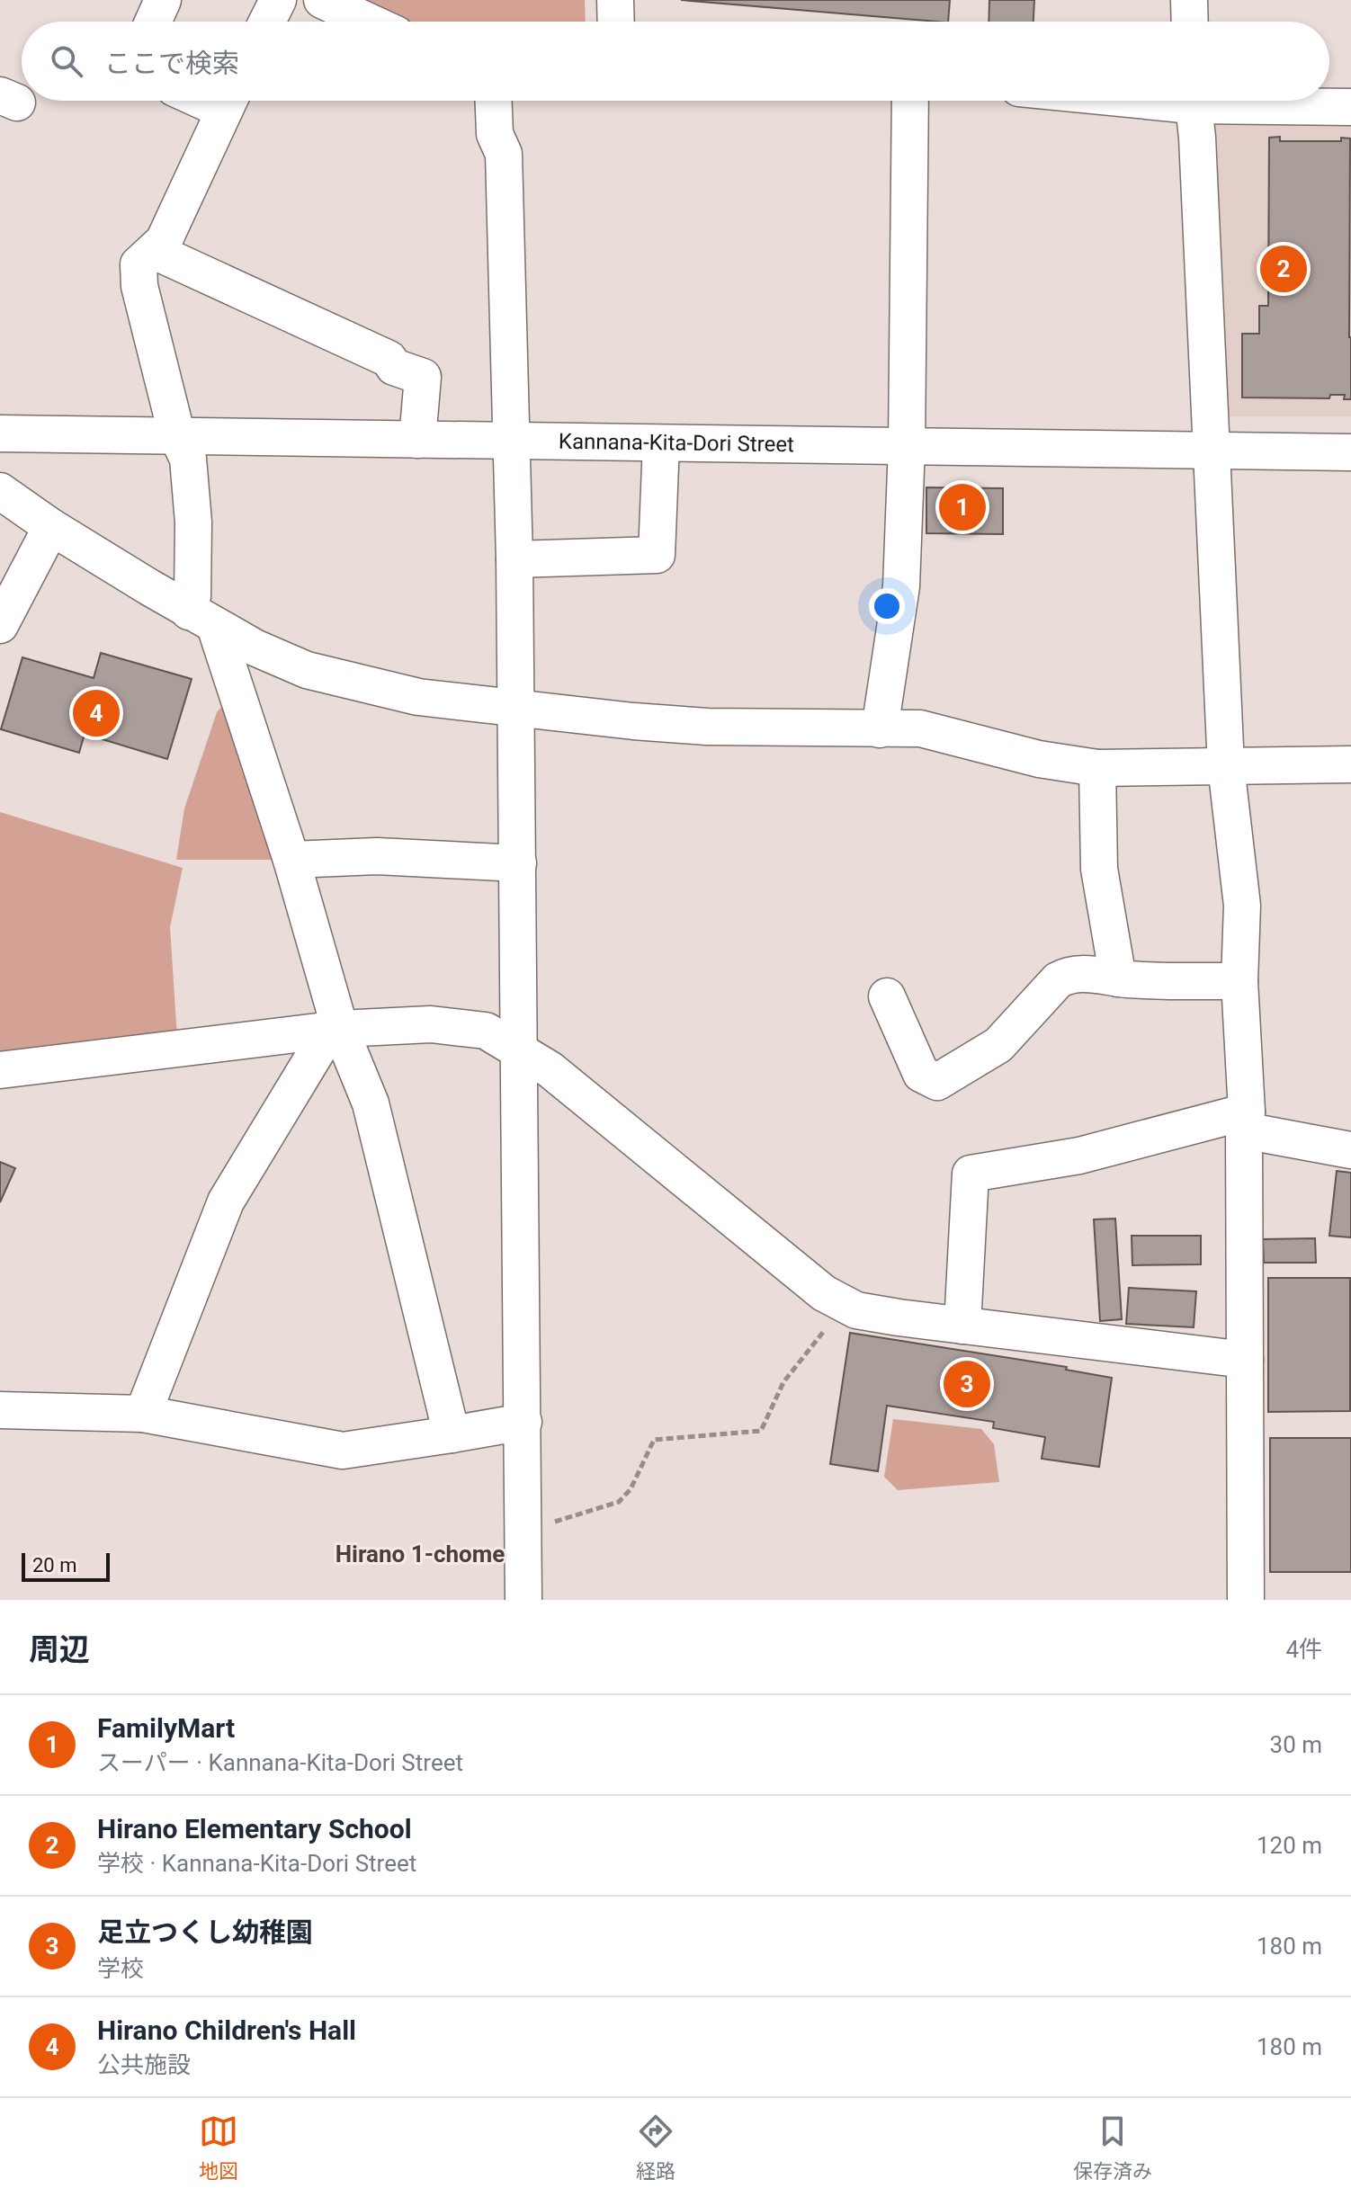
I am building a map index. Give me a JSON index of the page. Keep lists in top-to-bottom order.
{
  "streets": {
    "street": ["Kannana-Kita-Dori Street"]
  },
  "districts": ["Hirano 1-chome"],
  "scale_bar": "20 m",
  "page": {
    "search": "ここで検索",
    "pins": [
      "2",
      "1",
      "4",
      "3"
    ],
    "scale": "20 m",
    "heading": ["周辺", "4件"],
    "list": [
      {
        "mark": "1",
        "name": "FamilyMart",
        "note": "スーパー · Kannana-Kita-Dori Street",
        "value": "30 m"
      },
      {
        "mark": "2",
        "name": "Hirano Elementary School",
        "note": "学校 · Kannana-Kita-Dori Street",
        "value": "120 m"
      },
      {
        "mark": "3",
        "name": "足立つくし幼稚園",
        "note": "学校",
        "value": "180 m"
      },
      {
        "mark": "4",
        "name": "Hirano Children's Hall",
        "note": "公共施設",
        "value": "180 m"
      }
    ],
    "nav": ["地図", "経路", "保存済み"]
  }
}
